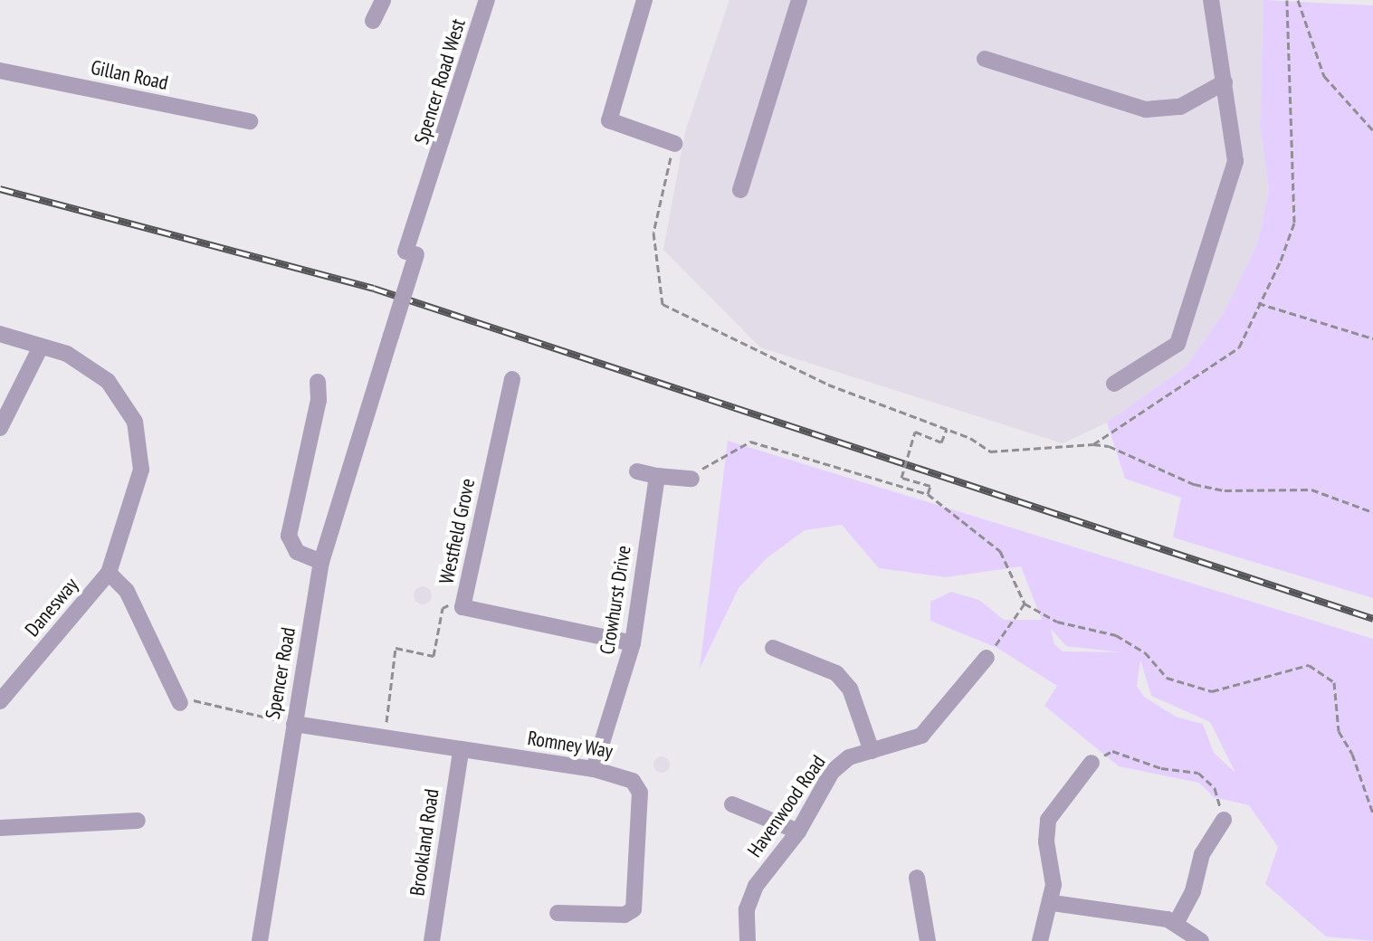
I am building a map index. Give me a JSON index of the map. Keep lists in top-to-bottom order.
{
  "streets": {
    "street": [
      "Gillan Road",
      "Spencer Road West",
      "Westfield Grove",
      "Crowhurst Drive",
      "Danesway",
      "Spencer Road",
      "Romney Way",
      "Havenwood Road",
      "Brookland Road"
    ]
  },
  "crossings": [
    ["Spencer Road West", "Spencer Road"],
    ["Westfield Grove", "Crowhurst Drive"],
    ["Crowhurst Drive", "Romney Way"],
    ["Spencer Road", "Romney Way"],
    ["Romney Way", "Brookland Road"]
  ]
}
